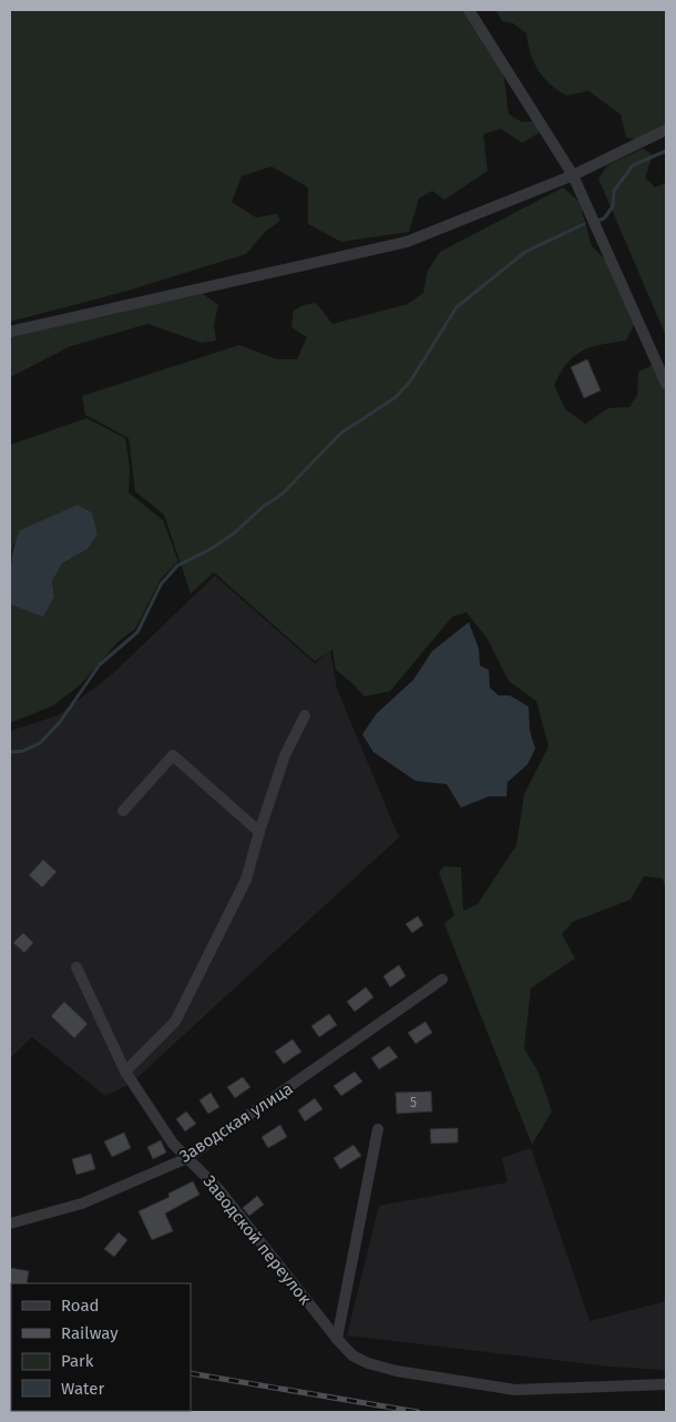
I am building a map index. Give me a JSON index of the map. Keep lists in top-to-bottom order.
{
  "streets": {
    "street": ["Заводская улица", "Заводской переулок"]
  },
  "crossings": [
    ["Заводская улица", "Заводской переулок"]
  ],
  "house_numbers": ["5"],
  "legend": [
    "Road",
    "Railway",
    "Park",
    "Water"
  ]
}
